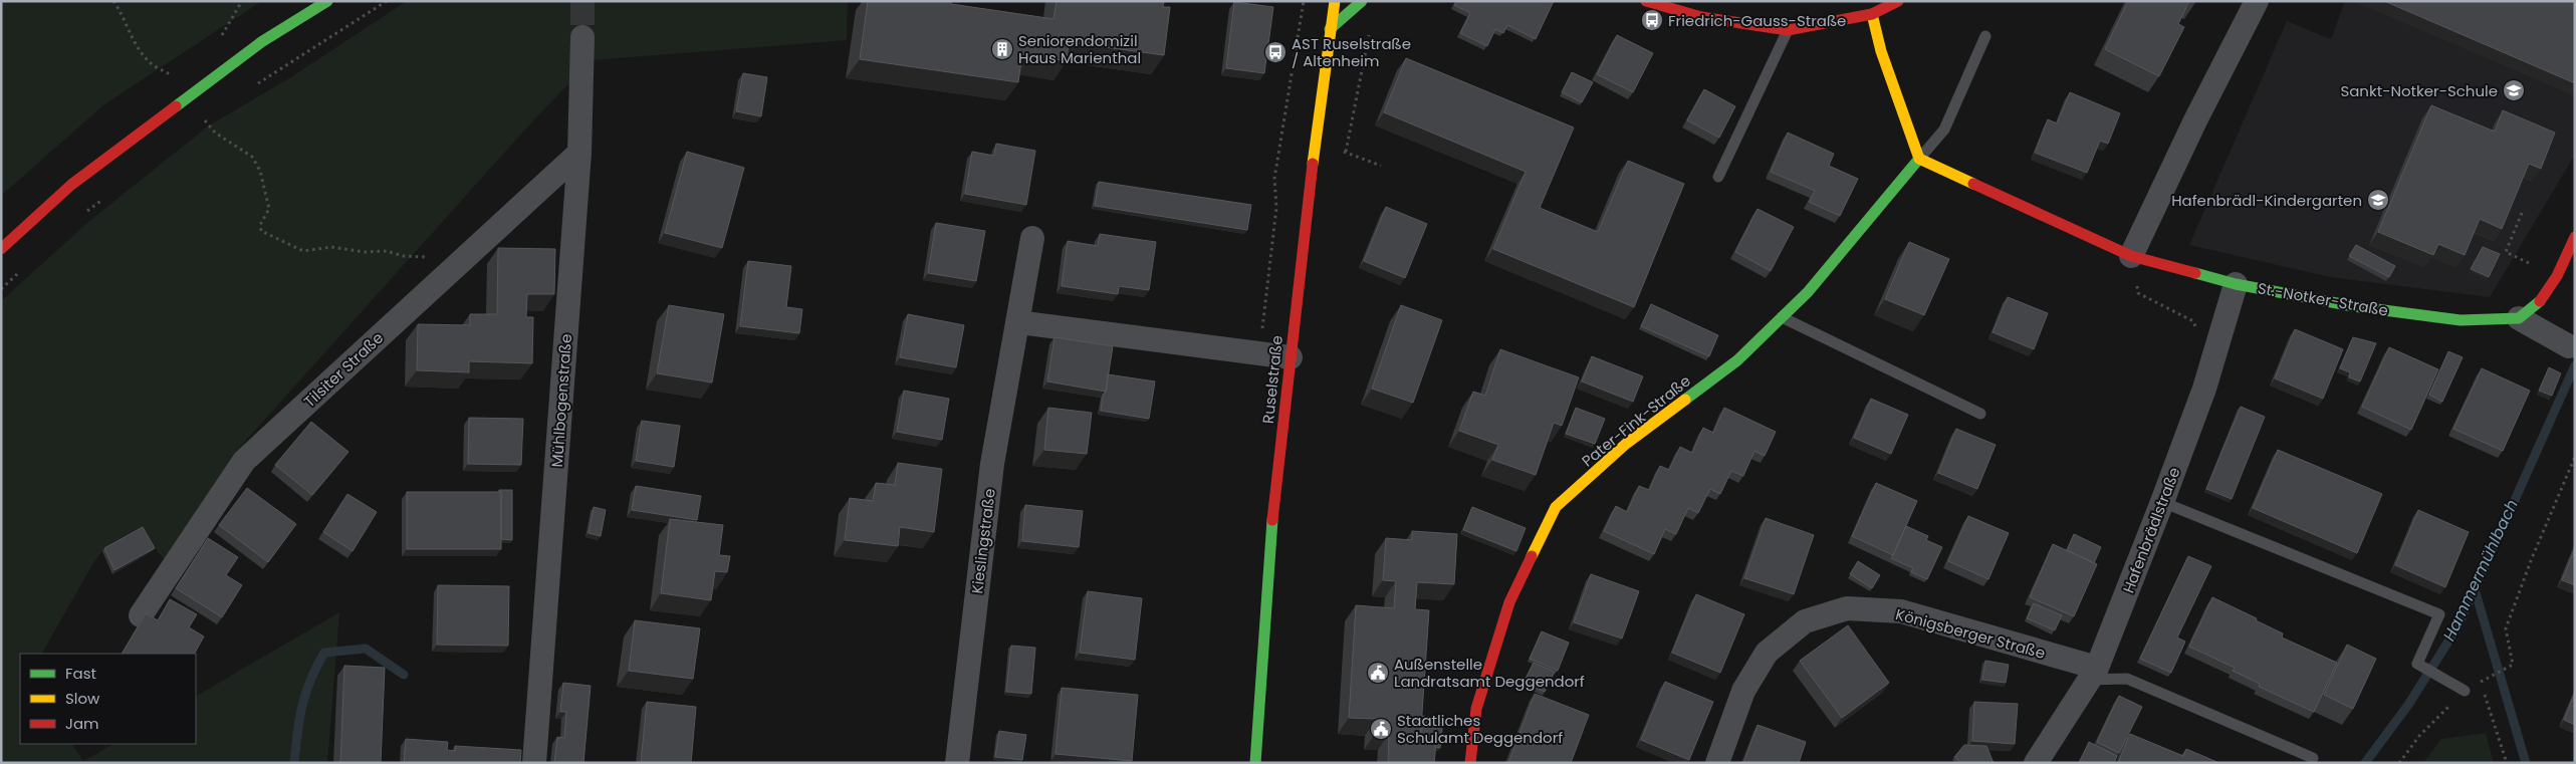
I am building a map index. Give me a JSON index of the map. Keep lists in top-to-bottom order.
{
  "streets": {
    "street": [
      "St.-Notker-Straße",
      "Tilsiter Straße",
      "Ruselstraße",
      "Mühlbogenstraße",
      "Pater-Fink-Straße",
      "Hafenbrädlstraße",
      "Kieslingstraße",
      "Königsberger Straße"
    ]
  },
  "crossings": [
    ["St.-Notker-Straße", "Pater-Fink-Straße"],
    ["St.-Notker-Straße", "Hafenbrädlstraße"],
    ["Tilsiter Straße", "Mühlbogenstraße"],
    ["Hafenbrädlstraße", "Königsberger Straße"]
  ],
  "water": ["Hammermühlbach"],
  "places": {
    "bus stop": ["Friedrich-Gauss-Straße", "AST Ruselstraße / Altenheim"],
    "building": ["Seniorendomizil Haus Marienthal"],
    "school or university": ["Sankt-Notker-Schule", "Hafenbrädl-Kindergarten"],
    "public building": ["Außenstelle Landratsamt Deggendorf", "Staatliches Schulamt Deggendorf"]
  },
  "legend": ["Fast", "Slow", "Jam"]
}
